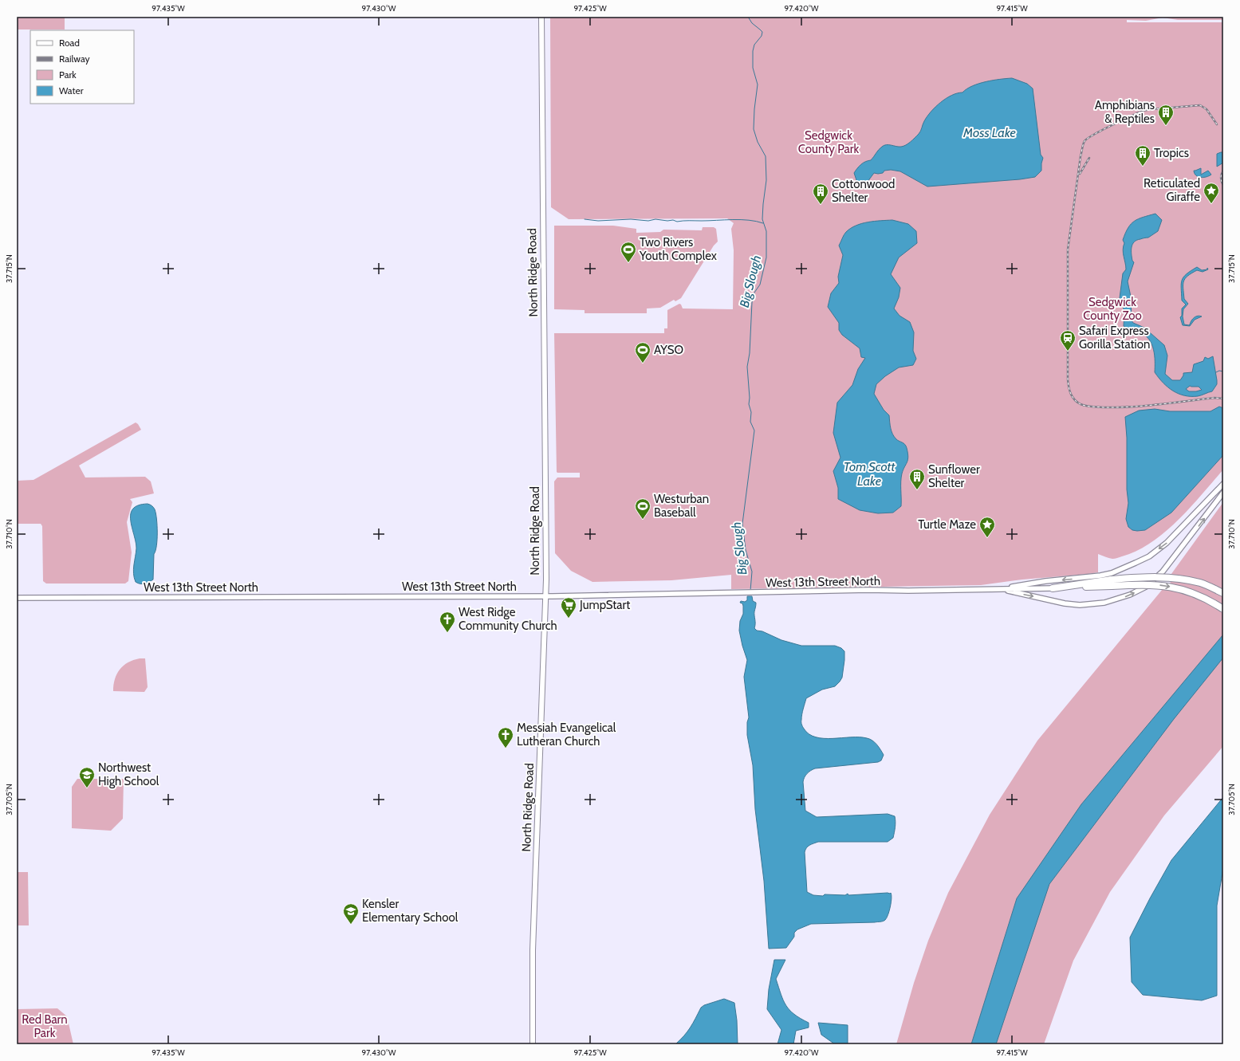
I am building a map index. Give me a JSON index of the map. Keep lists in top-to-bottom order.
{
  "streets": {
    "main road": ["North Ridge Road"],
    "street": ["West 13th Street North"]
  },
  "crossings": [
    ["North Ridge Road", "West 13th Street North"]
  ],
  "water": ["Moss Lake", "Big Slough", "Tom Scott Lake"],
  "parks": ["Sedgwick County Park", "Sedgwick County Zoo", "Red Barn Park"],
  "places": {
    "building": [
      "Amphibians & Reptiles",
      "Tropics",
      "Cottonwood Shelter",
      "Sunflower Shelter"
    ],
    "place": ["Reticulated Giraffe", "Turtle Maze"],
    "sports": ["Two Rivers Youth Complex", "AYSO", "Westurban Baseball"],
    "station": ["Safari Express Gorilla Station"],
    "supermarket": ["JumpStart"],
    "church": ["West Ridge Community Church", "Messiah Evangelical Lutheran Church"],
    "school or university": ["Northwest High School", "Kensler Elementary School"]
  },
  "legend": [
    "Road",
    "Railway",
    "Park",
    "Water"
  ],
  "coordinates": [
    "97.435°W",
    "97.430°W",
    "97.425°W",
    "97.420°W",
    "97.415°W",
    "37.715°N",
    "37.710°N",
    "37.705°N"
  ]
}
